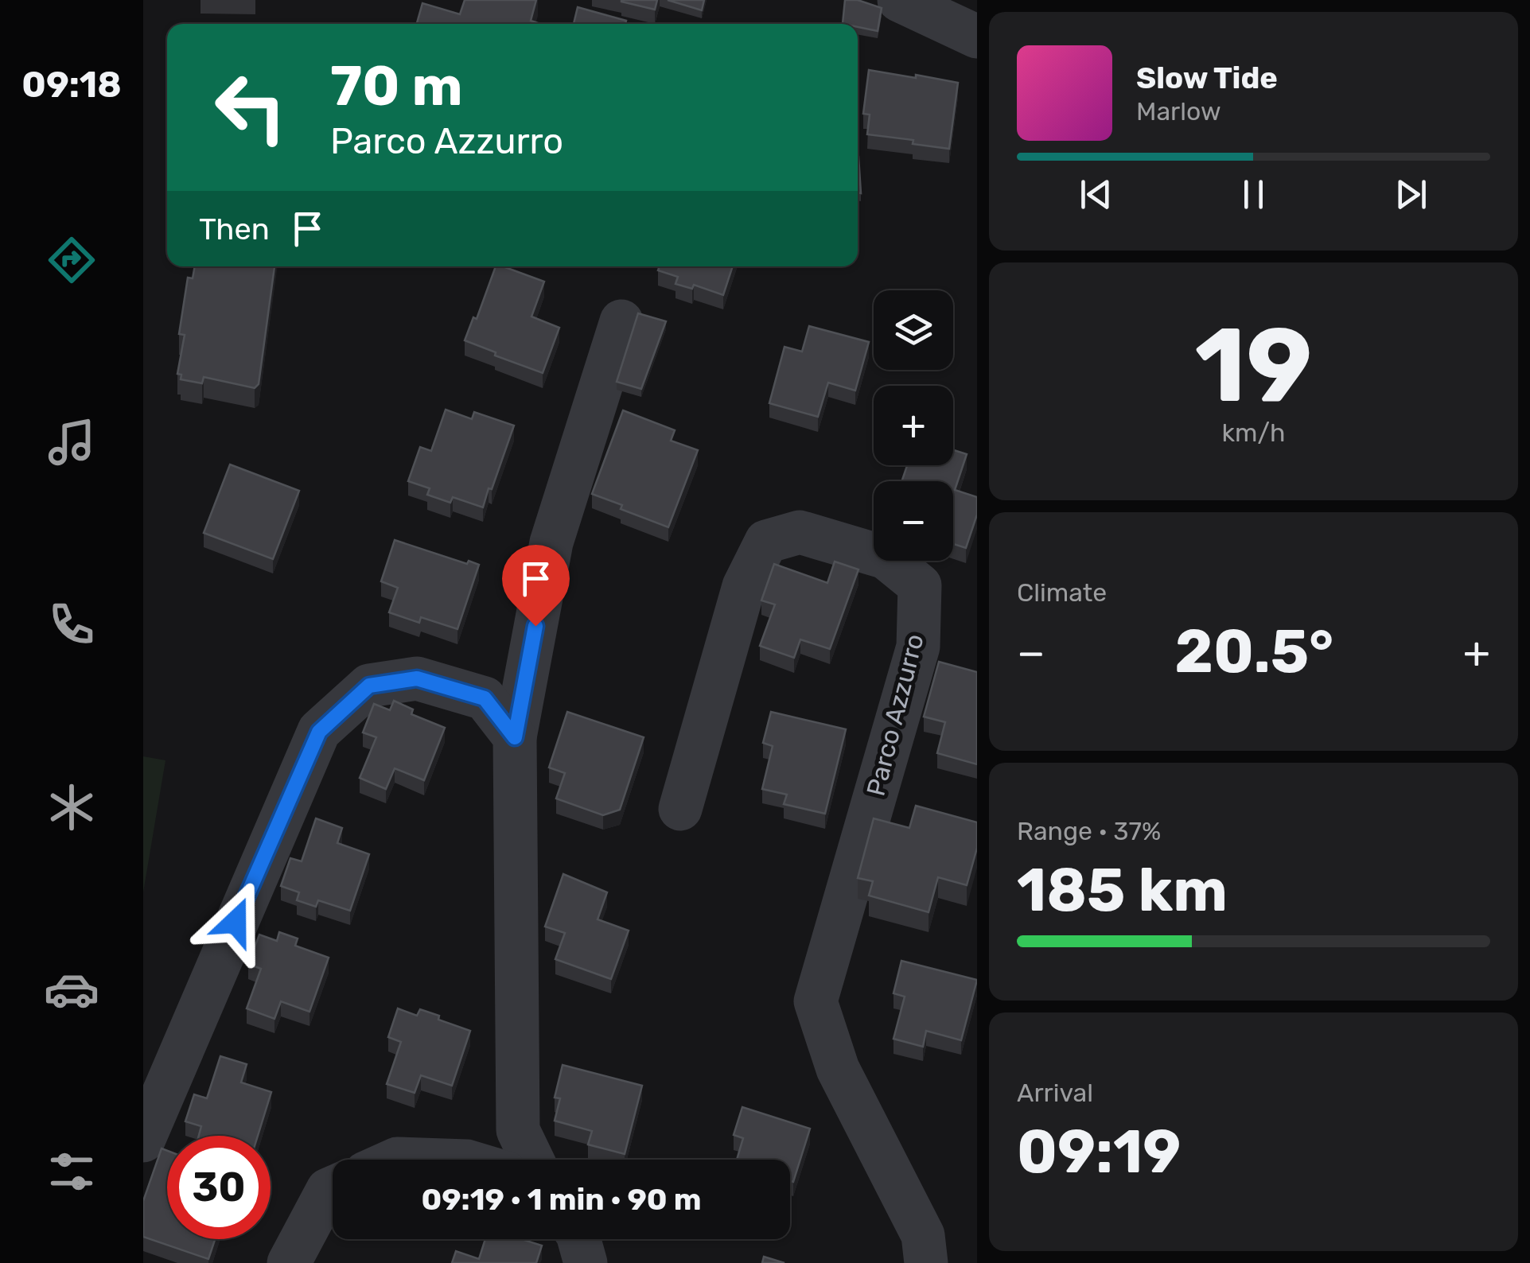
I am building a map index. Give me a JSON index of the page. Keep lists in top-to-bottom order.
{
  "streets": {
    "street": ["Parco Azzurro"]
  },
  "page": {
    "tabs": "09:18",
    "turn": ["70 m", "Parco Azzurro"],
    "song": ["Slow Tide", "Marlow"],
    "then": "Then",
    "tile": [
      ["19", "km/h"],
      "Climate",
      ["Range · 37%", "185 km"],
      ["Arrival", "09:19"]
    ],
    "map_buttons": ["+", "−"],
    "heat": ["−", "20.5°", "+"],
    "limit": "30",
    "trip": "09:19 · 1 min · 90 m"
  }
}
